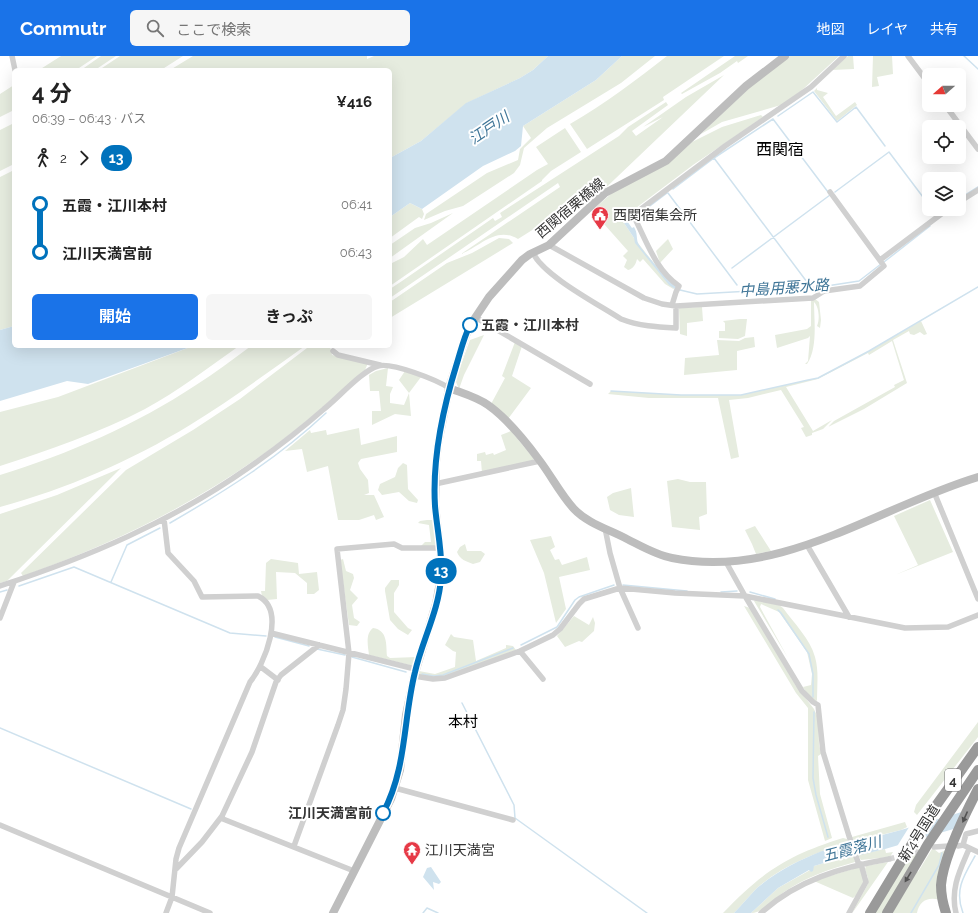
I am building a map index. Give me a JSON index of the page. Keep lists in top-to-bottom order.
{
  "streets": {
    "highway": ["4", "新4号国道"],
    "main road": ["西関宿栗橋線"]
  },
  "districts": ["西関宿", "本村"],
  "water": ["江戸川", "中島用悪水路", "五霞落川"],
  "places": {
    "public building": ["西関宿集会所"],
    "other": ["五霞・江川本村", "江川天満宮前"],
    "temple": ["江川天満宮"]
  },
  "lines": ["bus line 13"],
  "north": "left",
  "page": {
    "header": "Commutr",
    "search": "ここで検索",
    "nav": ["地図", "レイヤ", "共有"],
    "on_map": "13",
    "heading": ["4 分", "06:39 – 06:43 · バス", "¥416"],
    "legs": ["2", "13"],
    "list": [
      {
        "name": "五霞・江川本村",
        "value": "06:41"
      },
      {
        "name": "江川天満宮前",
        "value": "06:43"
      }
    ],
    "buttons": ["開始", "きっぷ"]
  }
}
